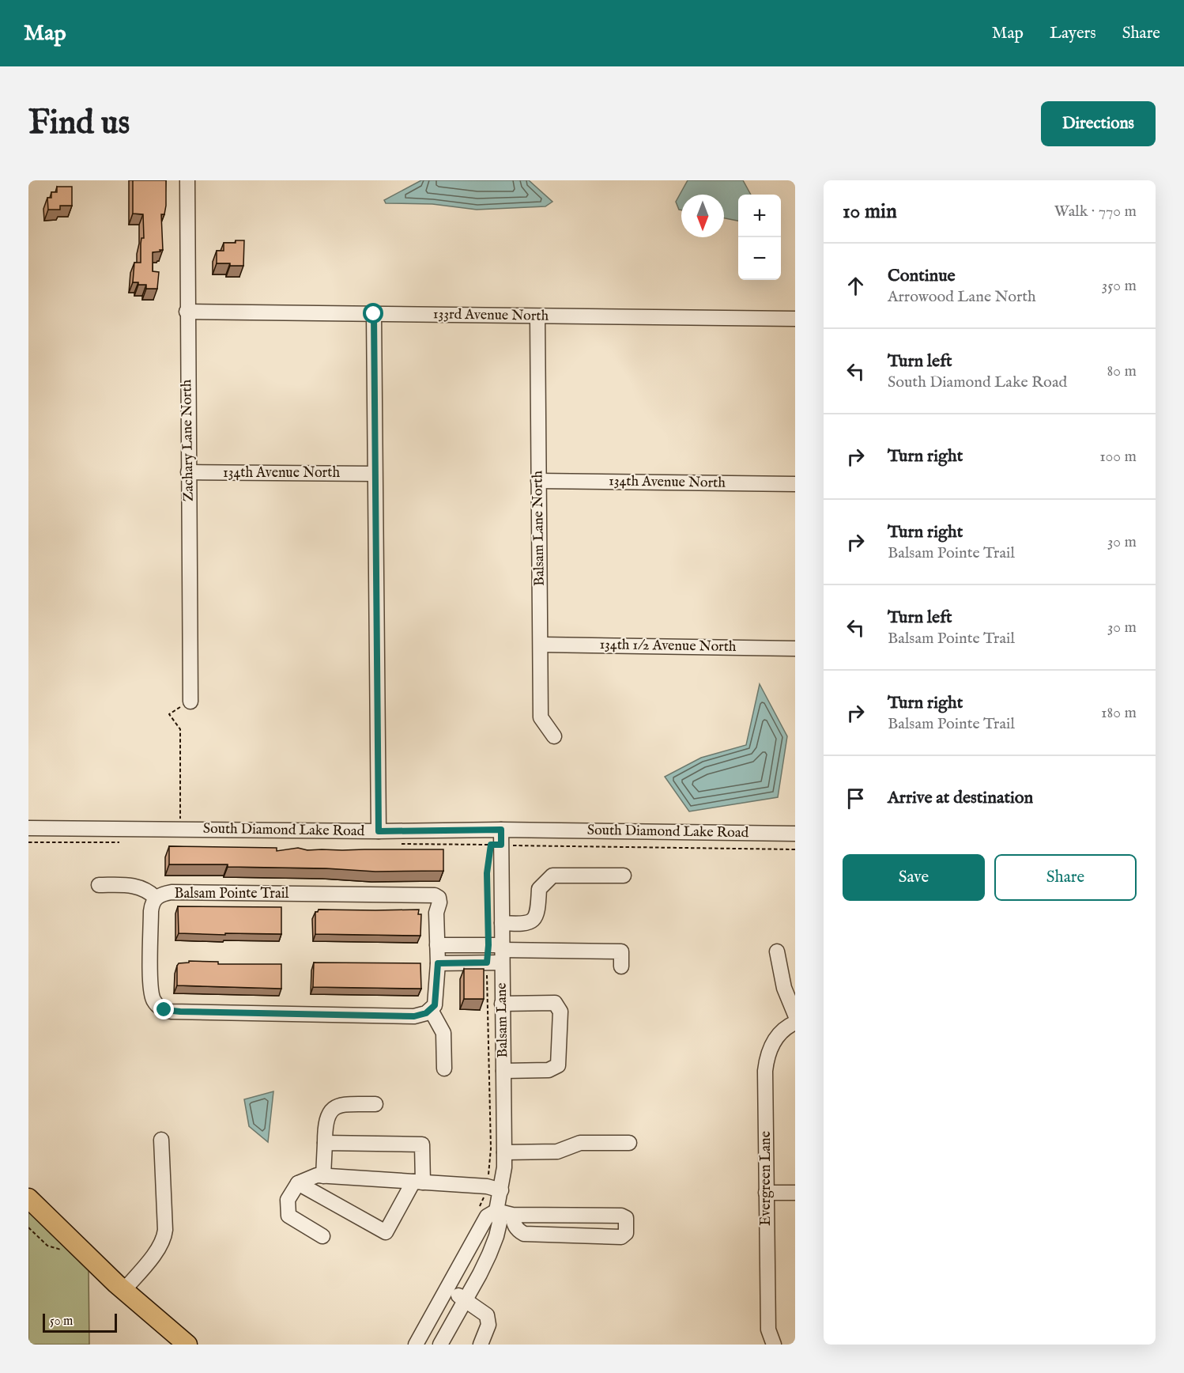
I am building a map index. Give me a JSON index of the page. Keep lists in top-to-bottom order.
{
  "streets": {
    "street": [
      "133rd Avenue North",
      "Zachary Lane North",
      "134th Avenue North",
      "Balsam Lane North",
      "134th 1/2 Avenue North",
      "South Diamond Lake Road",
      "Balsam Pointe Trail",
      "Balsam Lane",
      "Evergreen Lane"
    ]
  },
  "crossings": [
    ["133rd Avenue North", "Zachary Lane North"],
    ["133rd Avenue North", "Balsam Lane North"],
    ["Zachary Lane North", "134th Avenue North"],
    ["134th Avenue North", "Balsam Lane North"],
    ["Balsam Lane North", "134th 1/2 Avenue North"],
    ["South Diamond Lake Road", "Balsam Lane"]
  ],
  "scale_bar": "50 m",
  "north": "bottom",
  "page": {
    "header": "Map",
    "nav": ["Map", "Layers", "Share"],
    "buttons": [
      "Directions",
      ["Save", "Share"]
    ],
    "title": "Find us",
    "heading": ["10 min", "Walk · 770 m"],
    "map_buttons": ["+", "−"],
    "list": [
      ["Continue", "Arrowood Lane North", "350 m"],
      ["Turn left", "South Diamond Lake Road", "80 m"],
      ["Turn right", "100 m"],
      ["Turn right", "Balsam Pointe Trail", "30 m"],
      ["Turn left", "Balsam Pointe Trail", "30 m"],
      ["Turn right", "Balsam Pointe Trail", "180 m"],
      "Arrive at destination"
    ],
    "scale": "50 m"
  }
}
